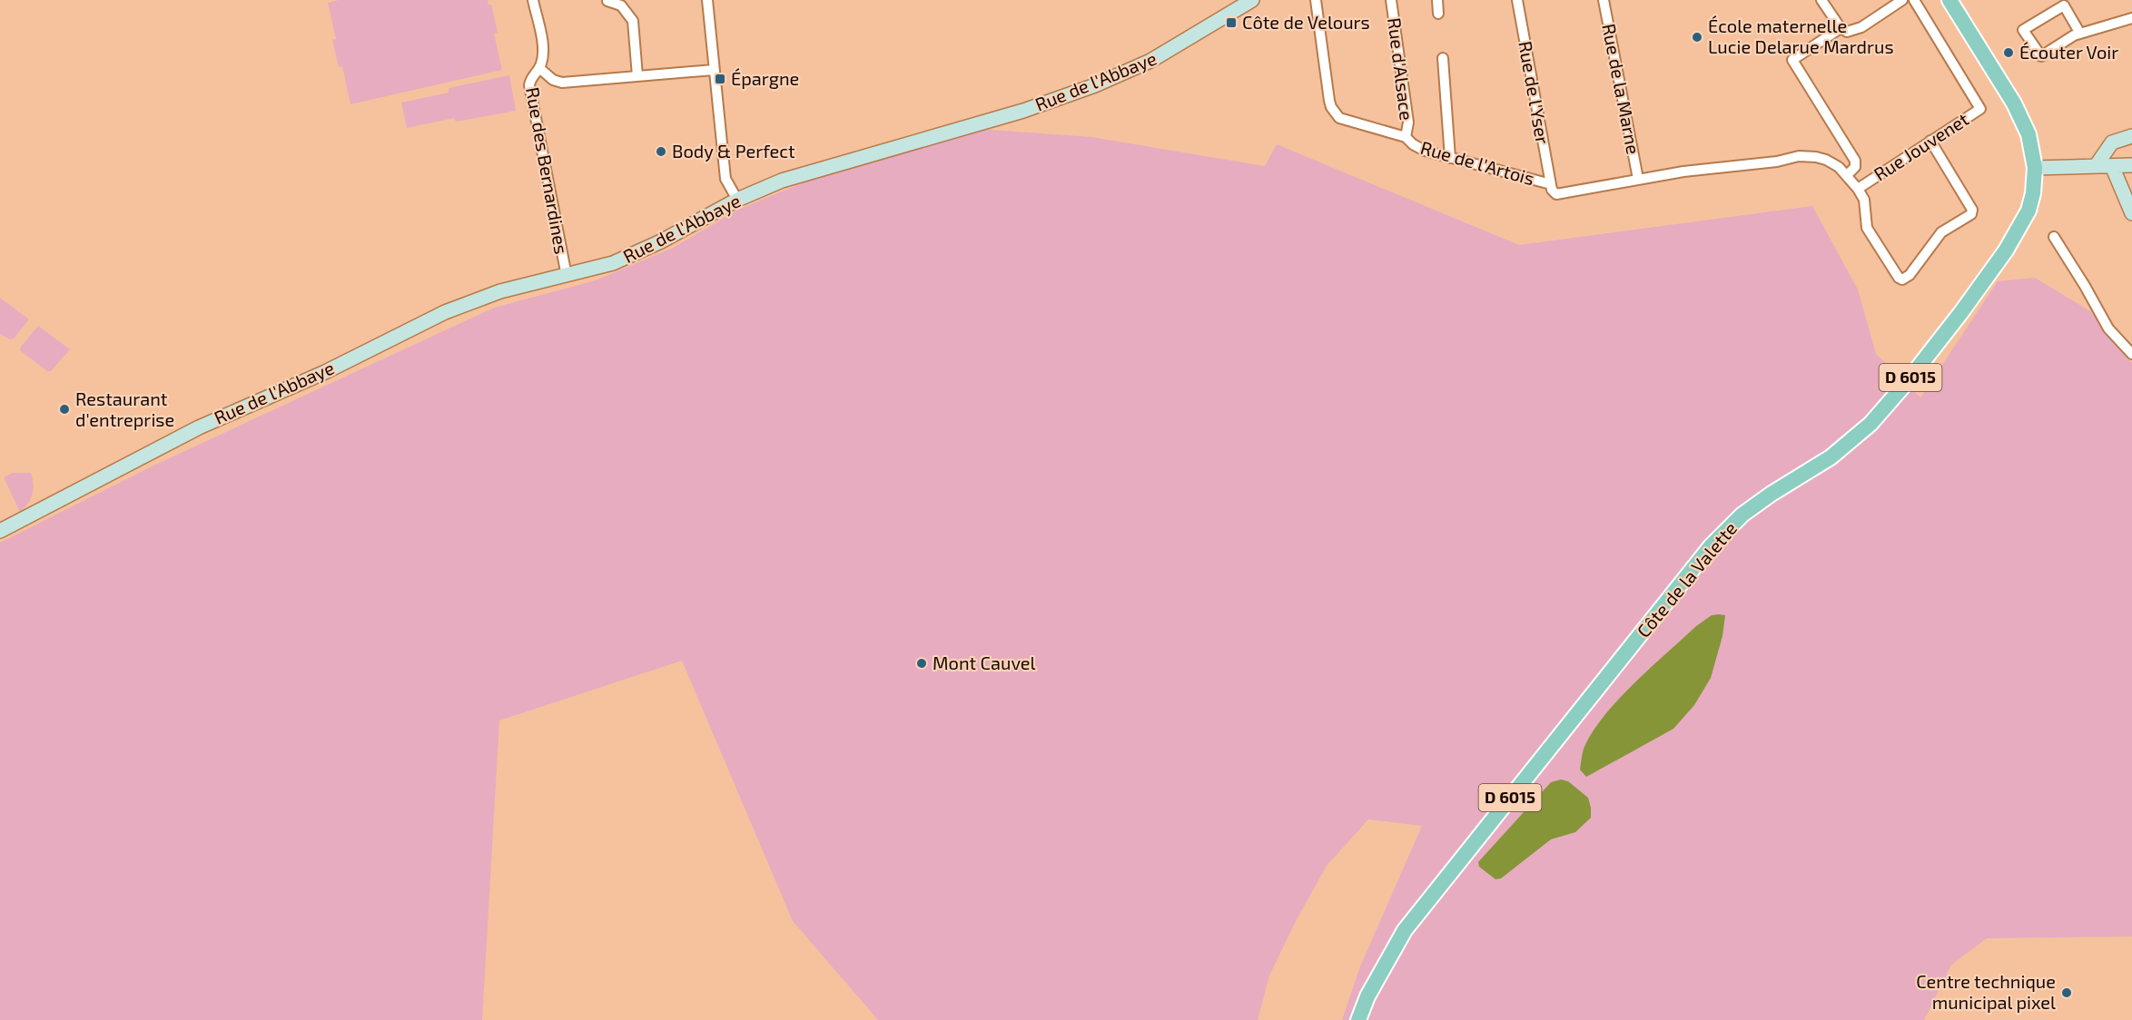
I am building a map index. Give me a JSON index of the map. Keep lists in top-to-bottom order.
{
  "streets": {
    "main road": ["D 6015", "Côte de la Valette"],
    "street": [
      "Rue d'Alsace",
      "Rue de l'Abbaye",
      "Rue de la Marne",
      "Rue de l'Yser",
      "Rue Jouvenet",
      "Rue de l'Artois",
      "Rue des Bernardines"
    ]
  },
  "crossings": [
    ["Rue d'Alsace", "Rue de l'Artois"],
    ["Rue de l'Abbaye", "Rue des Bernardines"],
    ["Rue de la Marne", "Rue de l'Artois"],
    ["Rue de l'Yser", "Rue de l'Artois"],
    ["Rue Jouvenet", "Rue de l'Artois"],
    ["D 6015", "Côte de la Valette"]
  ],
  "places": {
    "transit": ["Côte de Velours", "Épargne"],
    "other": [
      "École maternelle Lucie Delarue Mardrus",
      "Écouter Voir",
      "Body & Perfect",
      "Restaurant d'entreprise",
      "Mont Cauvel",
      "Centre technique municipal pixel"
    ]
  }
}
